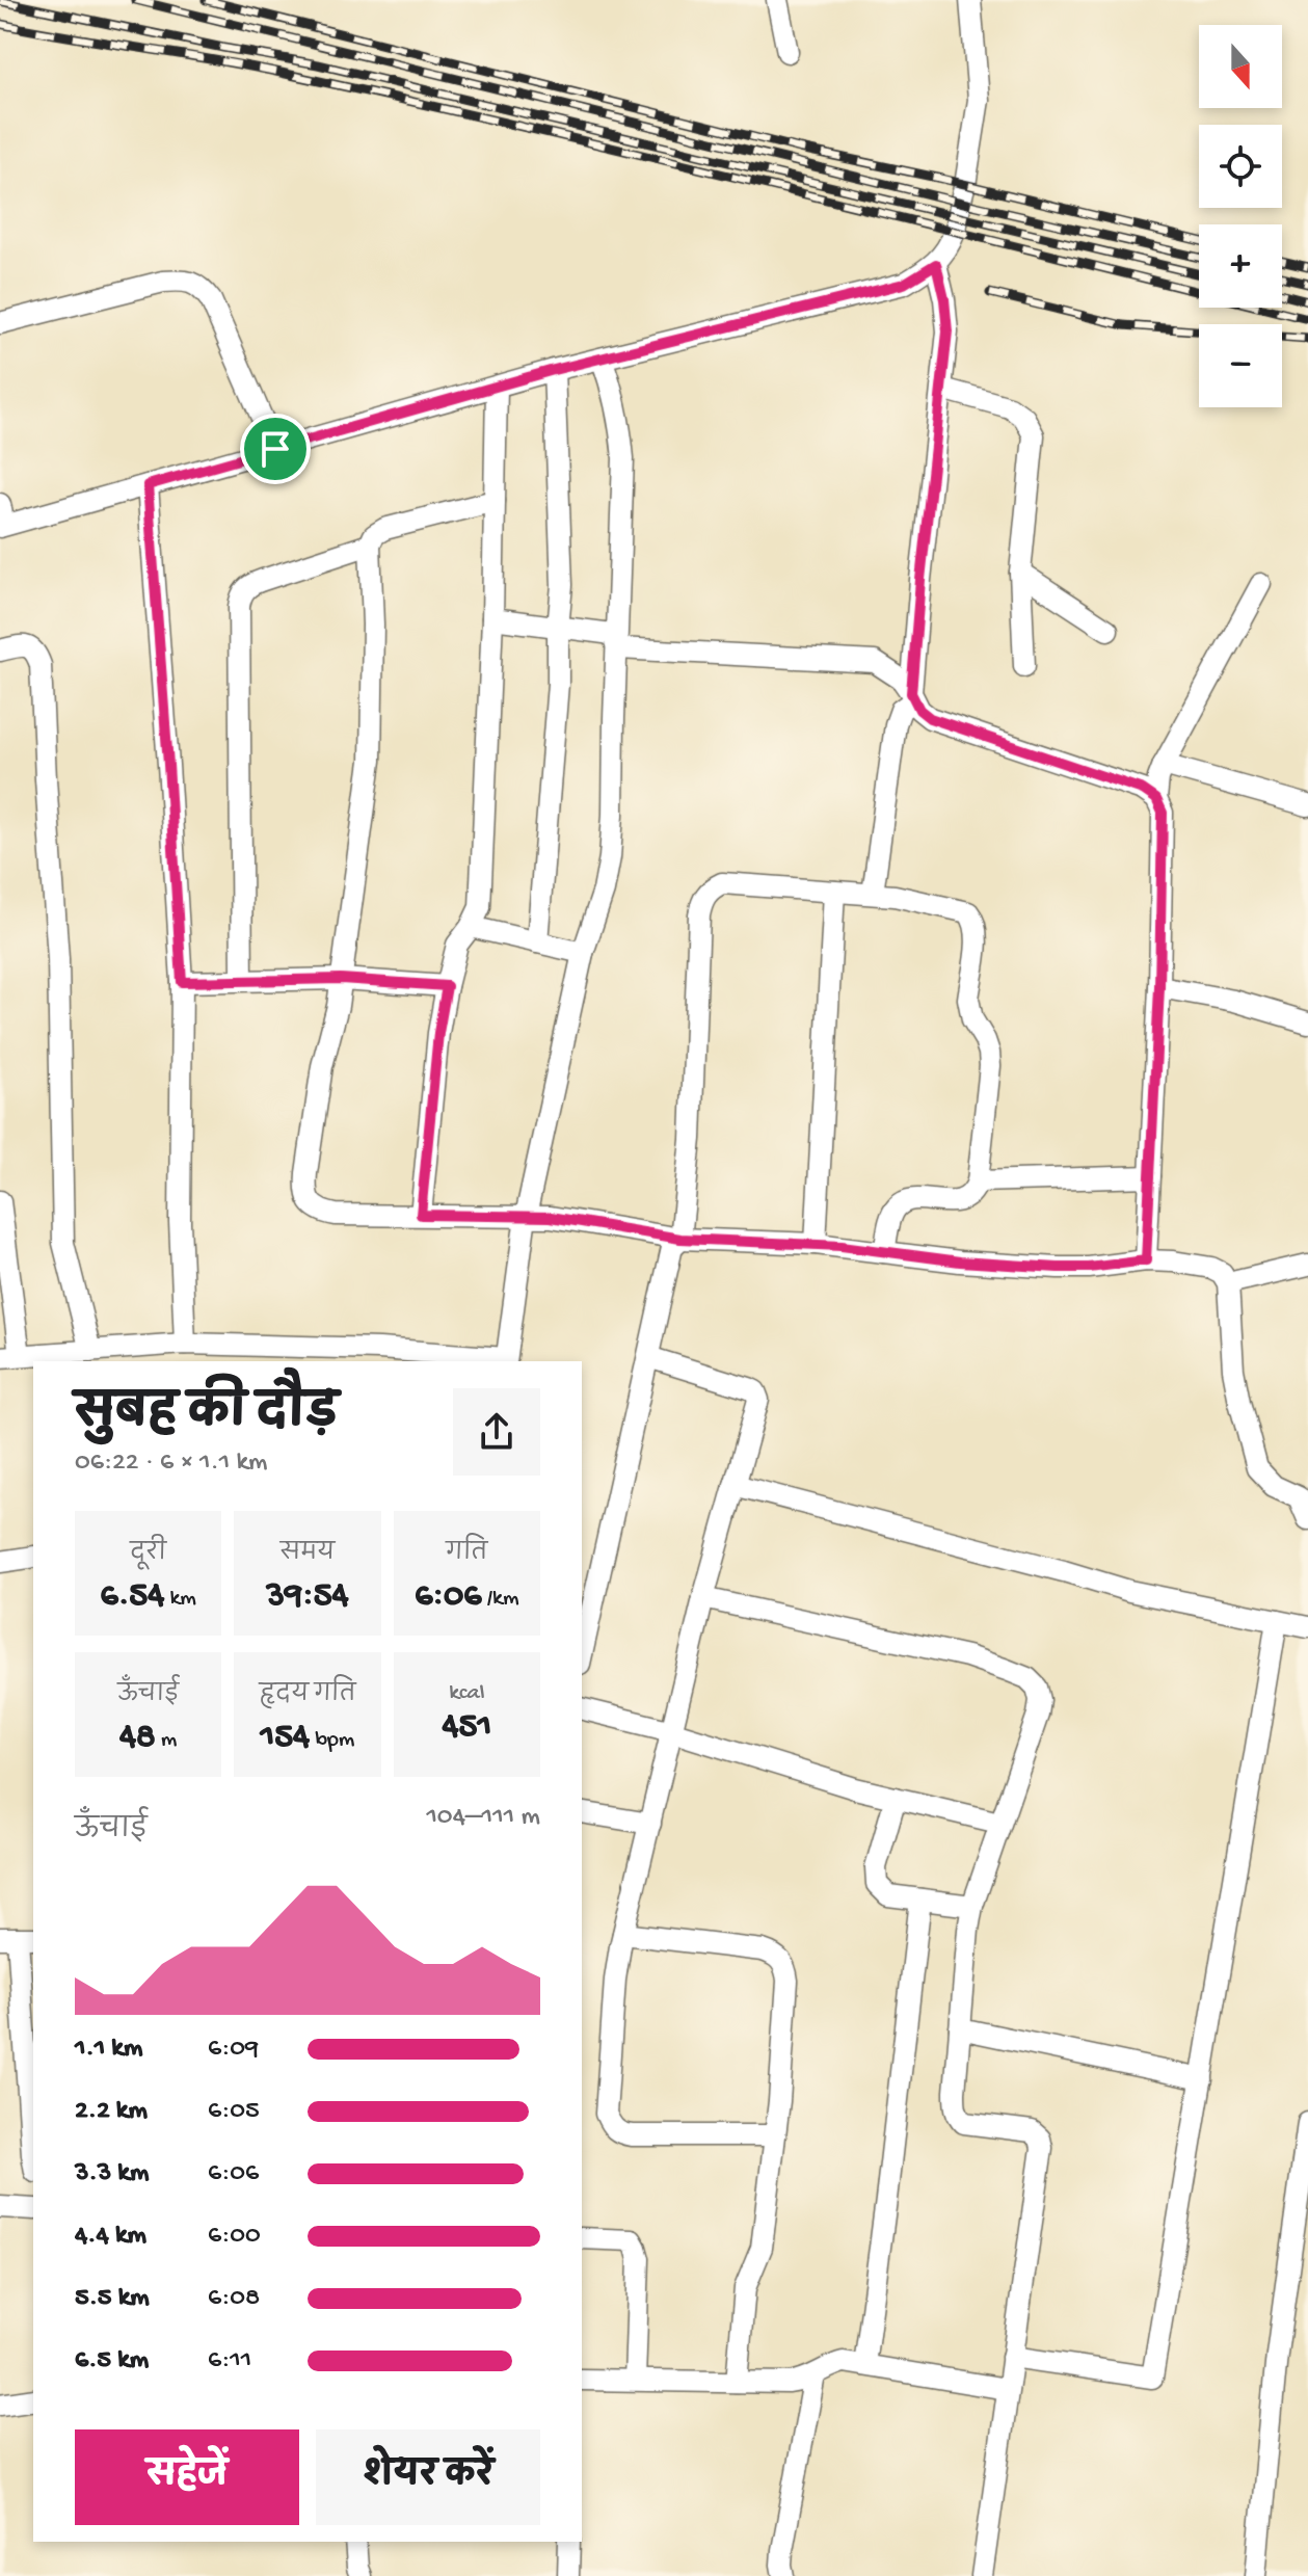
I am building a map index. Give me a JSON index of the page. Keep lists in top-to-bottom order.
{
  "north": "bottom",
  "page": {
    "map_buttons": ["+", "−"],
    "heading": ["सुबह की दौड़", "06:22 · 6 × 1.1 km"],
    "stats": [
      ["दूरी", "6.54 km"],
      ["समय", "39:54"],
      ["गति", "6:06 /km"],
      ["ऊँचाई", "48 m"],
      ["हृदय गति", "154 bpm"],
      ["kcal", "451"]
    ],
    "chart": ["ऊँचाई", "104–111 m"],
    "list": [
      {
        "name": "1.1 km",
        "note": "6:09"
      },
      {
        "name": "2.2 km",
        "note": "6:05"
      },
      {
        "name": "3.3 km",
        "note": "6:06"
      },
      {
        "name": "4.4 km",
        "note": "6:00"
      },
      {
        "name": "5.5 km",
        "note": "6:08"
      },
      {
        "name": "6.5 km",
        "note": "6:11"
      }
    ],
    "buttons": ["सहेजें", "शेयर करें"]
  }
}
